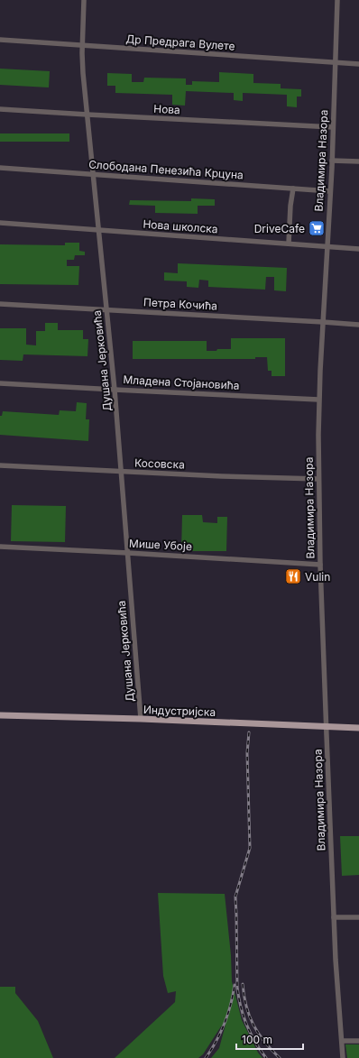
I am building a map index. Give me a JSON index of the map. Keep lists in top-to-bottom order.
{
  "streets": {
    "main road": ["Индустријска"],
    "street": [
      "Др Предрага Вулете",
      "Нова",
      "Владимира Назора",
      "Слободана Пенезића Крцуна",
      "Нова школска",
      "Петра Кочића",
      "Душана Јерковића",
      "Младена Стојановића",
      "Косовска",
      "Мише Убоје"
    ]
  },
  "crossings": [
    ["Др Предрага Вулете", "Владимира Назора"],
    ["Др Предрага Вулете", "Душана Јерковића"],
    ["Нова", "Владимира Назора"],
    ["Нова", "Душана Јерковића"],
    ["Владимира Назора", "Слободана Пенезића Крцуна"],
    ["Владимира Назора", "Нова школска"],
    ["Владимира Назора", "Петра Кочића"],
    ["Владимира Назора", "Младена Стојановића"],
    ["Владимира Назора", "Косовска"],
    ["Владимира Назора", "Мише Убоје"],
    ["Владимира Назора", "Индустријска"],
    ["Слободана Пенезића Крцуна", "Душана Јерковића"],
    ["Нова школска", "Душана Јерковића"],
    ["Петра Кочића", "Душана Јерковића"],
    ["Душана Јерковића", "Младена Стојановића"],
    ["Душана Јерковића", "Косовска"],
    ["Душана Јерковића", "Мише Убоје"],
    ["Душана Јерковића", "Индустријска"]
  ],
  "places": {
    "supermarket": ["DriveCafe"],
    "restaurant": ["Vulin"]
  },
  "scale_bar": "100 m"
}
